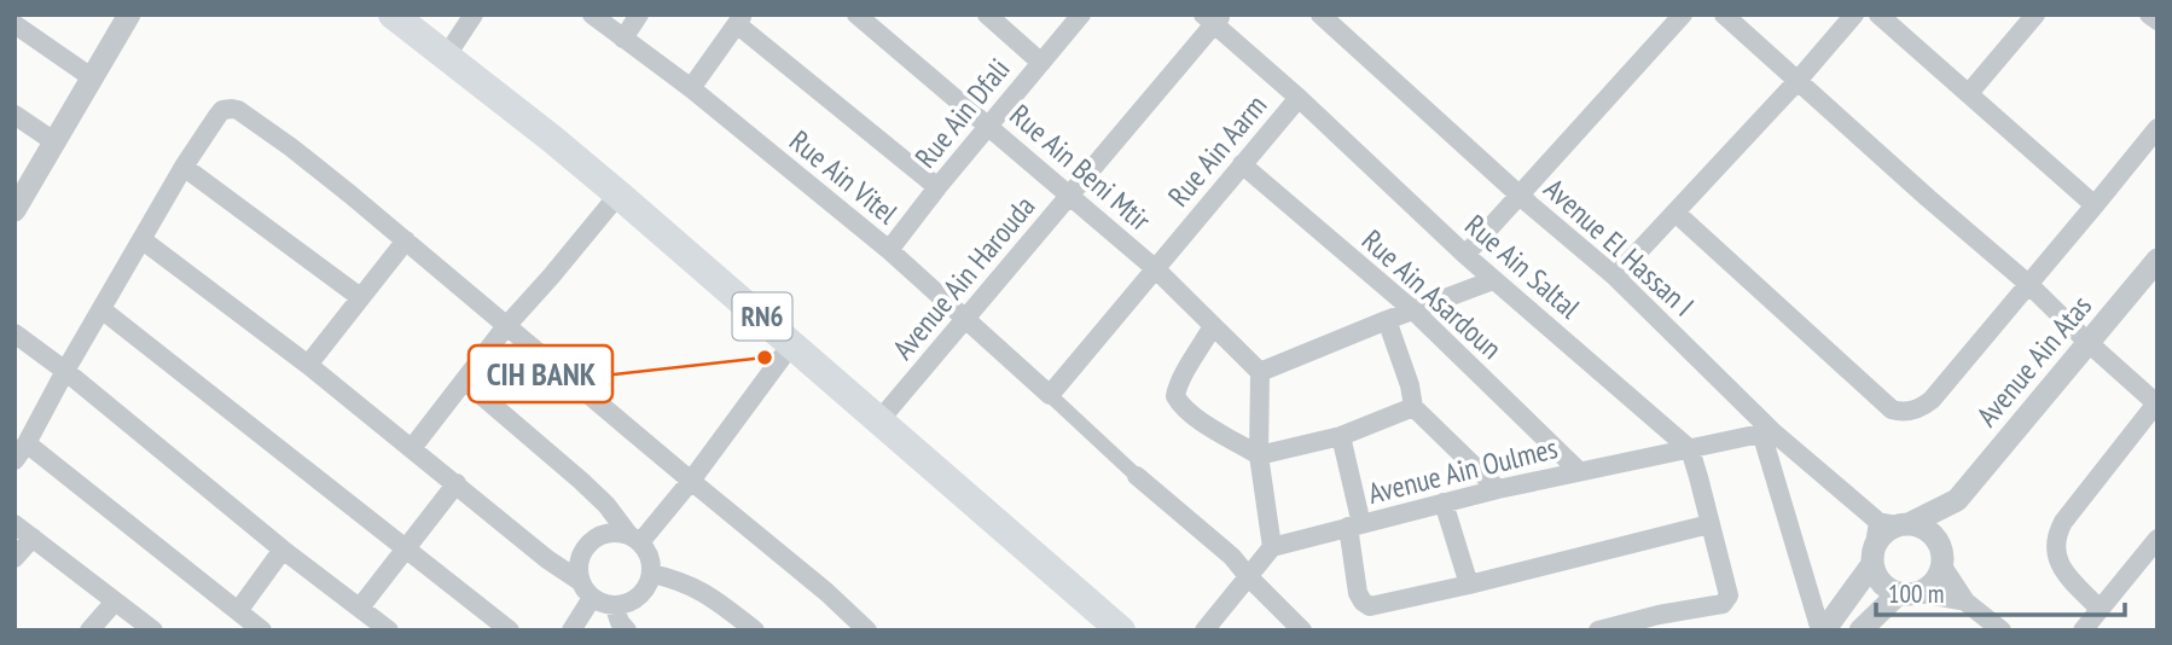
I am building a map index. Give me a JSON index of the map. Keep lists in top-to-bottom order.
{
  "streets": {
    "main road": ["RN6"],
    "street": [
      "Rue Ain Dfali",
      "Rue Ain Aarm",
      "Rue Ain Beni Mtir",
      "Rue Ain Vitel",
      "Avenue El Hassan I",
      "Rue Ain Saltal",
      "Avenue Ain Harouda",
      "Rue Ain Asardoun",
      "Avenue Ain Atas",
      "Avenue Ain Oulmes"
    ]
  },
  "crossings": [
    ["Rue Ain Dfali", "Rue Ain Beni Mtir"],
    ["Rue Ain Dfali", "Rue Ain Vitel"],
    ["Rue Ain Aarm", "Rue Ain Beni Mtir"],
    ["Rue Ain Aarm", "Rue Ain Vitel"],
    ["Rue Ain Aarm", "Rue Ain Saltal"],
    ["Rue Ain Aarm", "Rue Ain Asardoun"],
    ["Rue Ain Beni Mtir", "Avenue Ain Harouda"],
    ["Rue Ain Vitel", "Avenue Ain Harouda"],
    ["Avenue El Hassan I", "Avenue Ain Oulmes"],
    ["Rue Ain Saltal", "Avenue Ain Harouda"],
    ["Rue Ain Saltal", "Avenue Ain Oulmes"],
    ["Avenue Ain Harouda", "RN6"],
    ["Rue Ain Asardoun", "Avenue Ain Oulmes"]
  ],
  "places": ["CIH BANK"],
  "scale_bar": "100 m"
}
